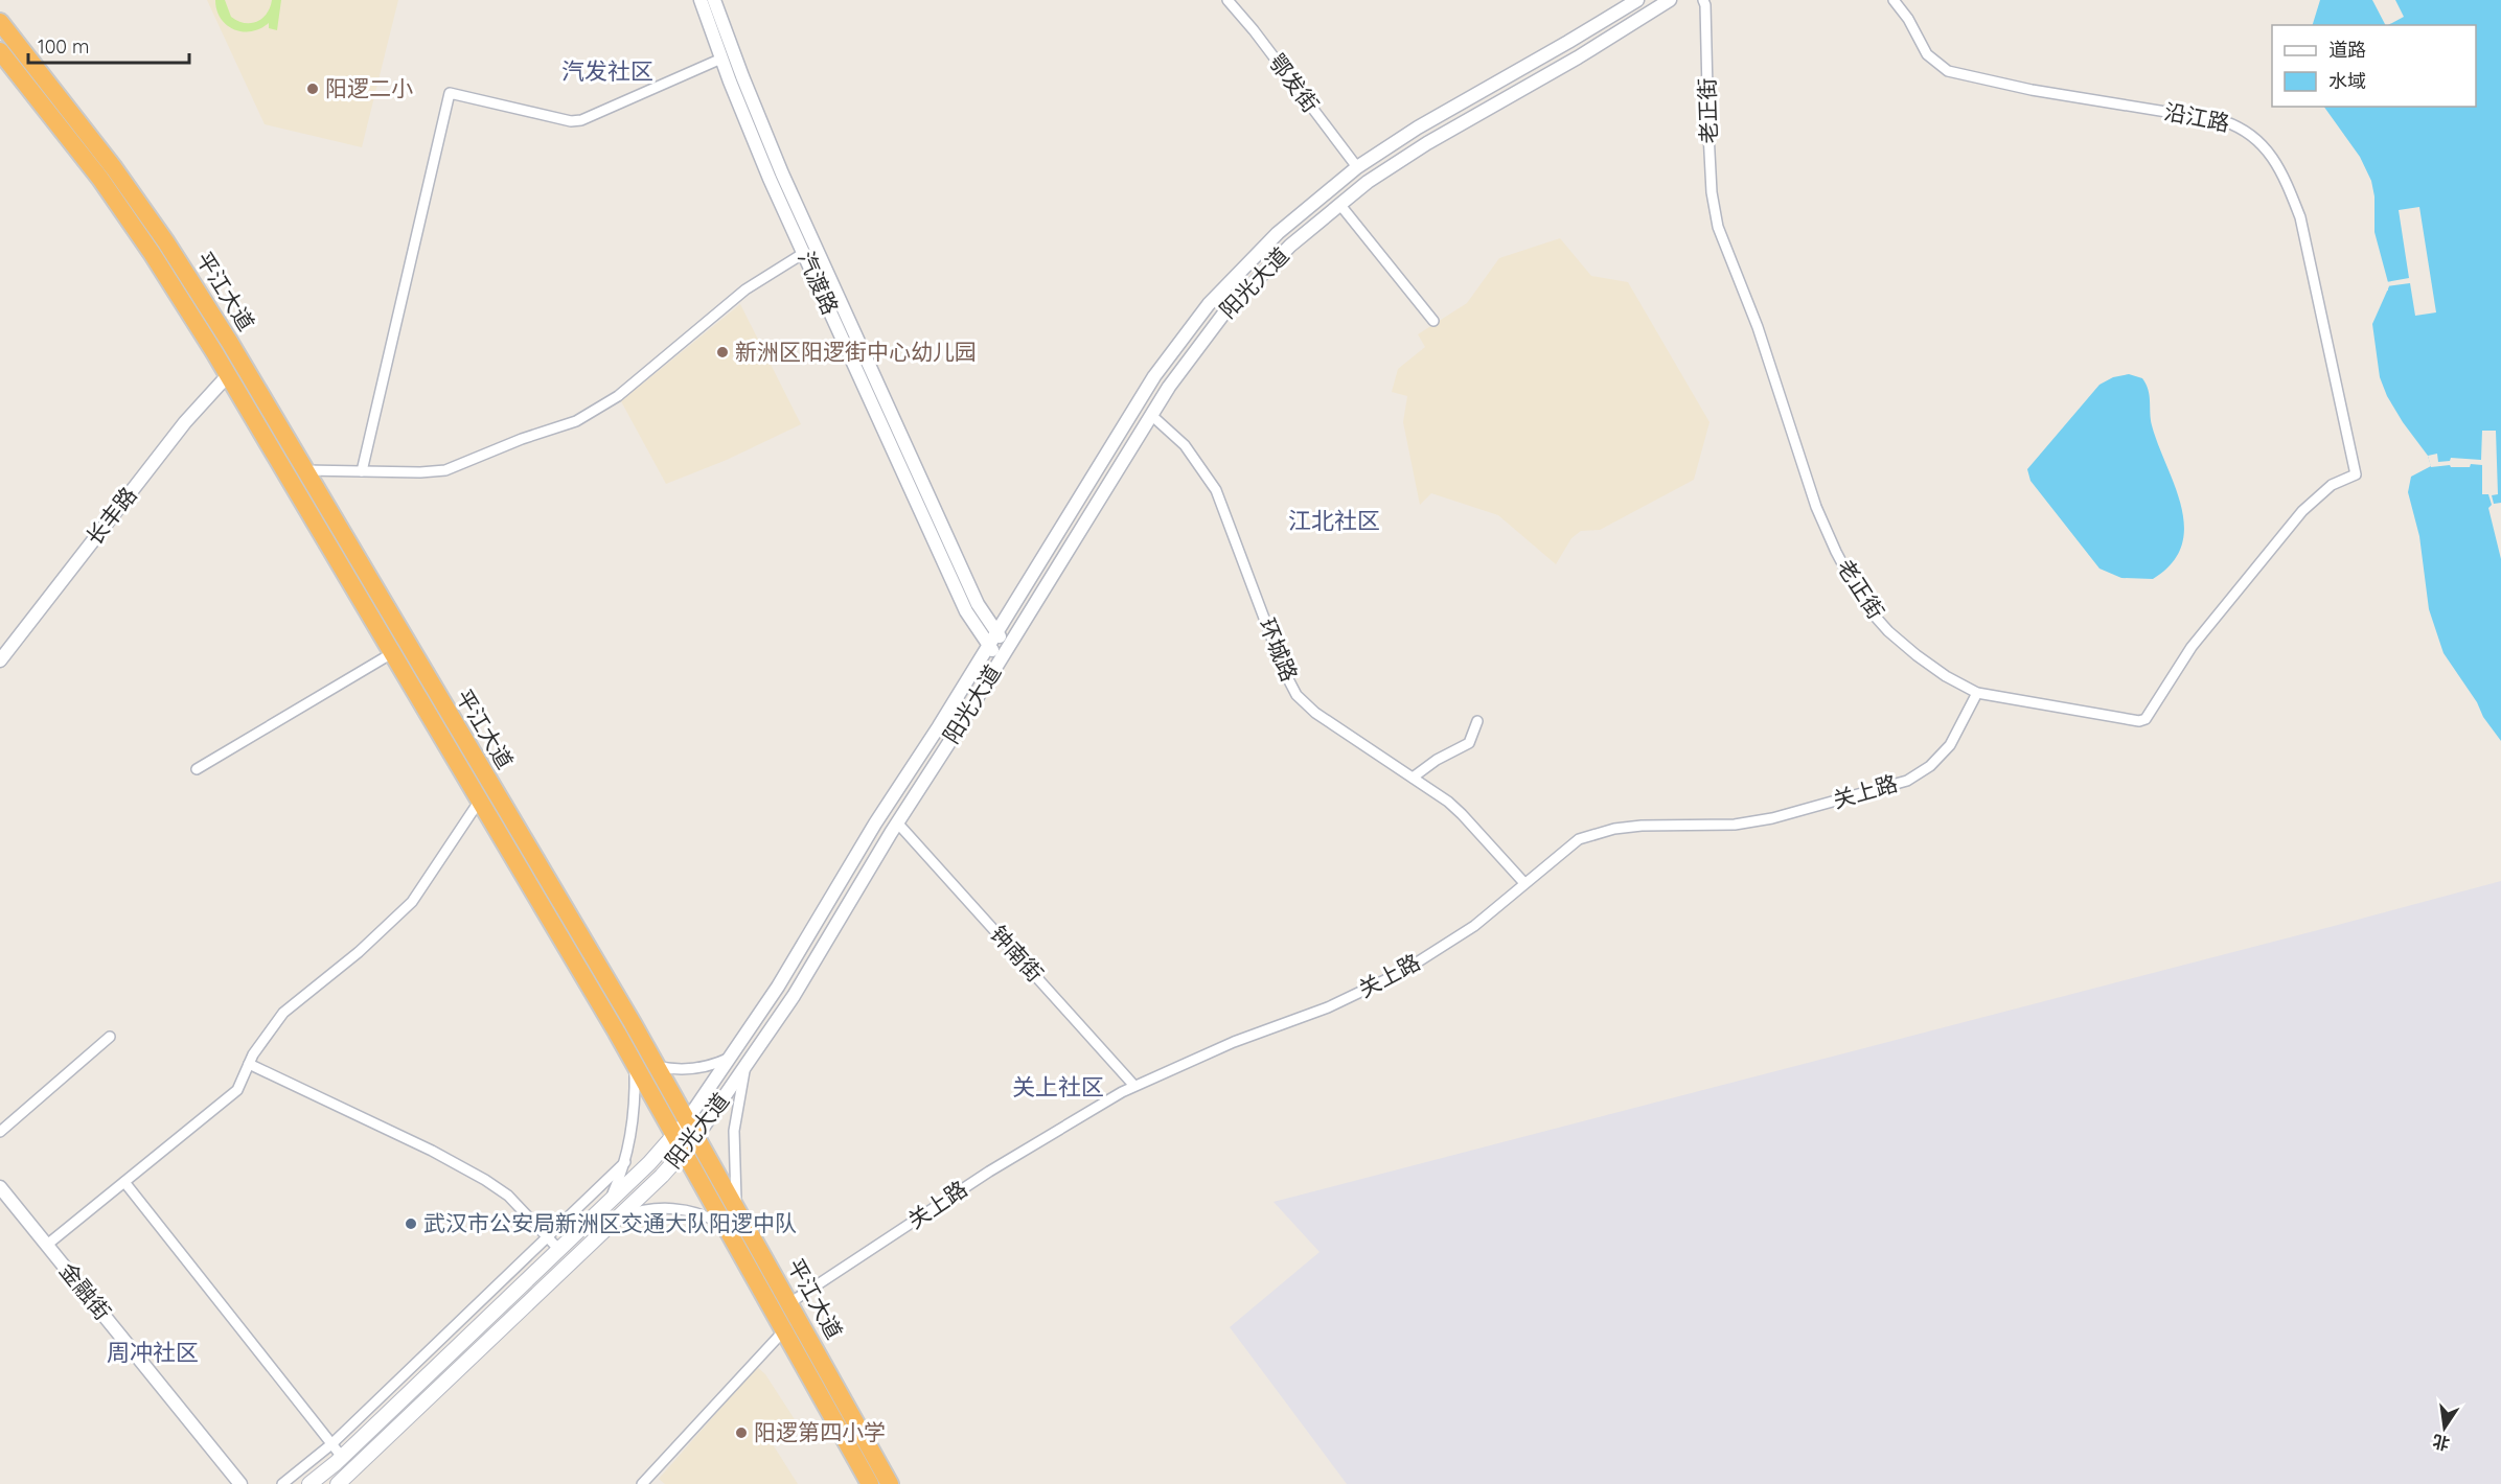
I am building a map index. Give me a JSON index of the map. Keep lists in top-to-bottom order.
{
  "streets": {
    "highway": ["平江大道"],
    "main road": ["阳光大道"],
    "street": [
      "鄂发街",
      "老正街",
      "沿江路",
      "汽渡路",
      "长丰路",
      "环城路",
      "关上路",
      "钟南街",
      "金融街"
    ]
  },
  "crossings": [
    ["鄂发街", "阳光大道"],
    ["老正街", "沿江路"],
    ["老正街", "关上路"],
    ["汽渡路", "阳光大道"],
    ["阳光大道", "平江大道"],
    ["阳光大道", "环城路"],
    ["阳光大道", "钟南街"],
    ["平江大道", "长丰路"],
    ["平江大道", "关上路"],
    ["环城路", "关上路"],
    ["关上路", "钟南街"]
  ],
  "districts": [
    "汽发社区",
    "江北社区",
    "关上社区",
    "周冲社区"
  ],
  "places": [
    "阳逻二小",
    "新洲区阳逻街中心幼儿园",
    "武汉市公安局新洲区交通大队阳逻中队",
    "阳逻第四小学"
  ],
  "legend": ["道路", "水域"],
  "scale_bar": "100 m",
  "north": "bottom"
}
